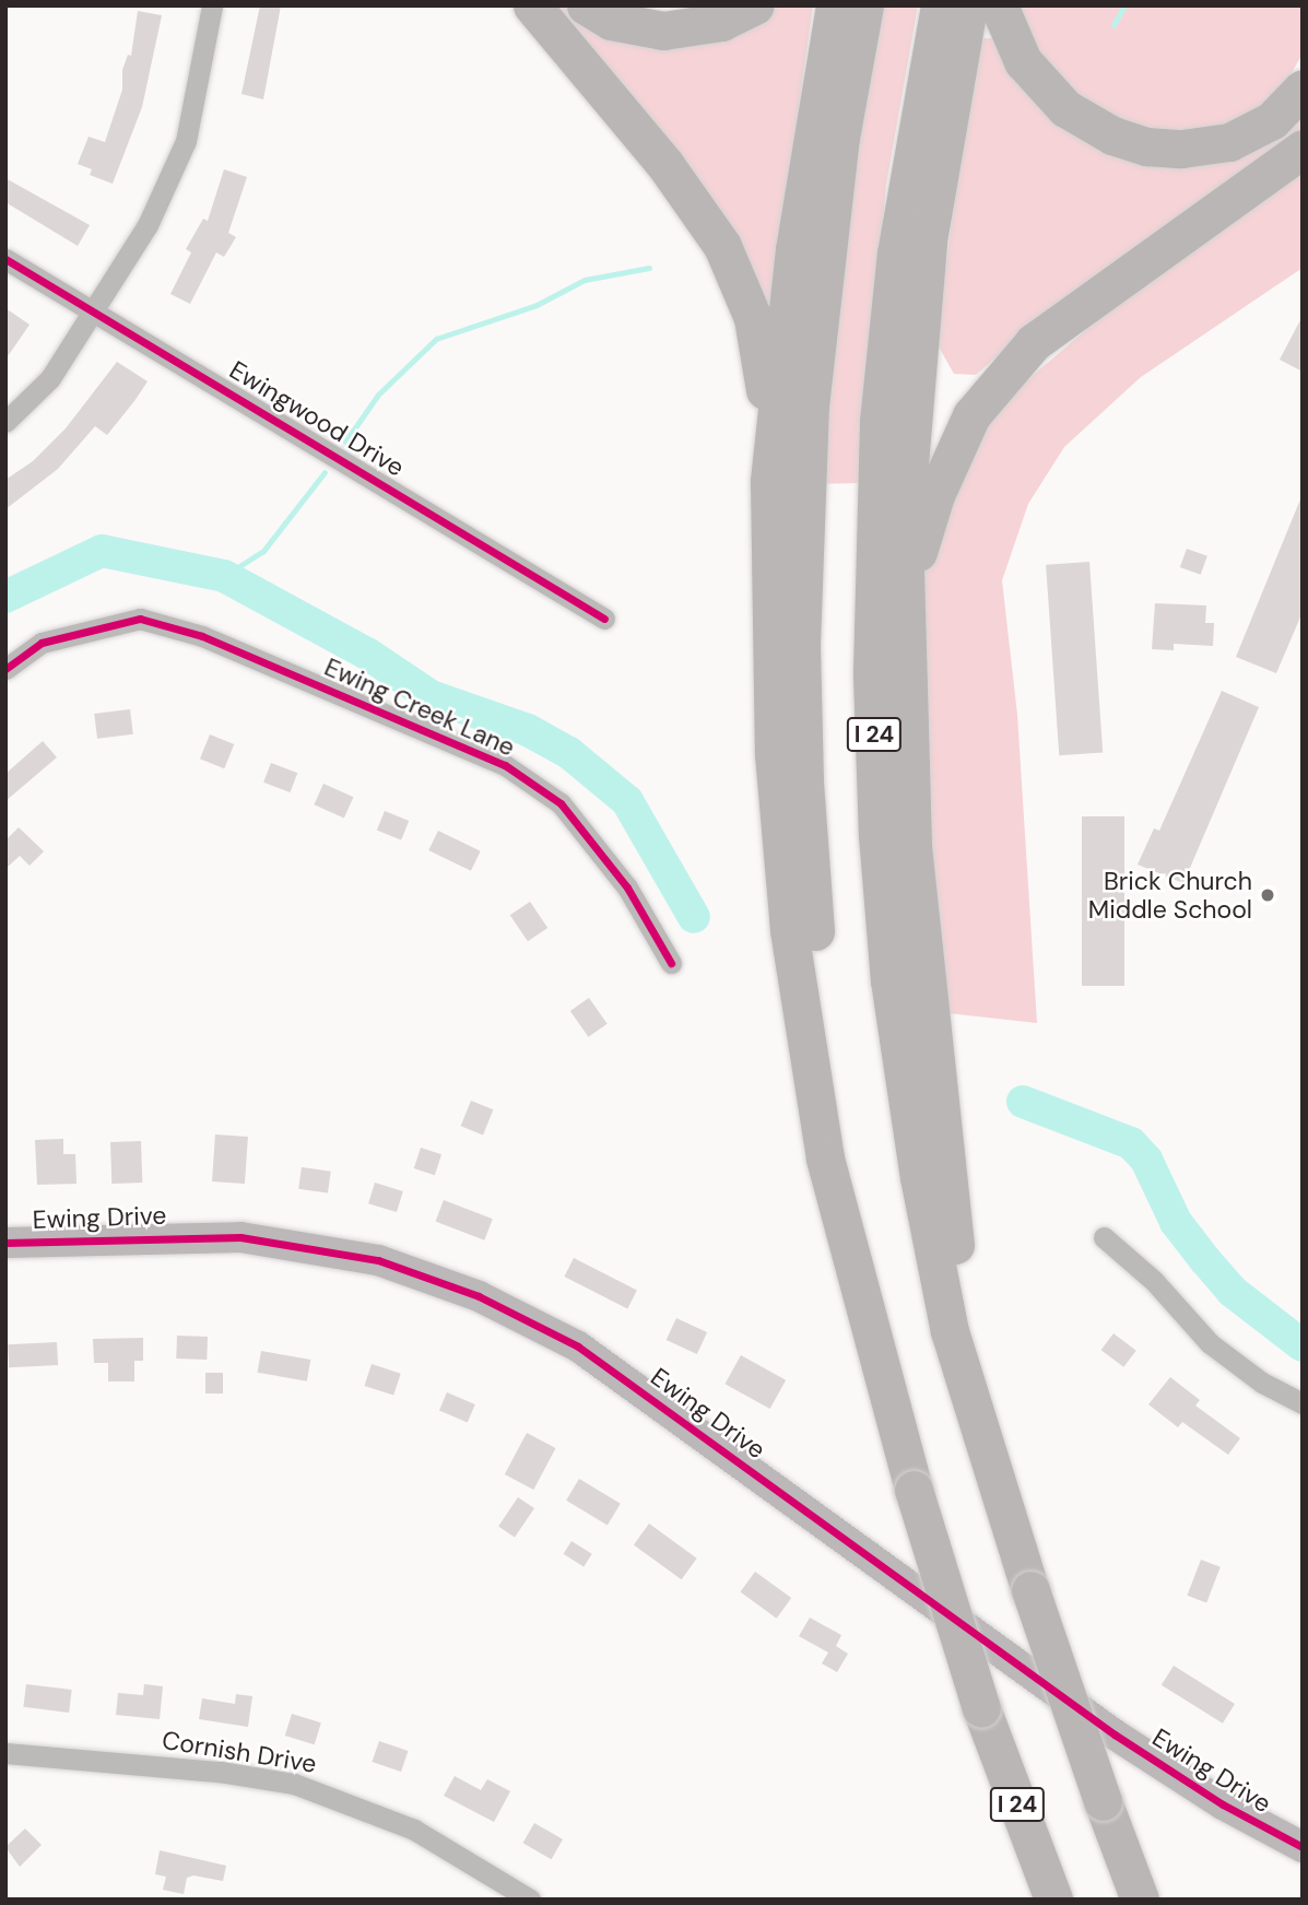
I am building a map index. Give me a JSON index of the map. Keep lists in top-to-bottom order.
{
  "streets": {
    "highway": ["I 24"],
    "street": [
      "Ewingwood Drive",
      "Ewing Creek Lane",
      "Ewing Drive",
      "Cornish Drive"
    ]
  },
  "places": ["Brick Church Middle School"]
}
